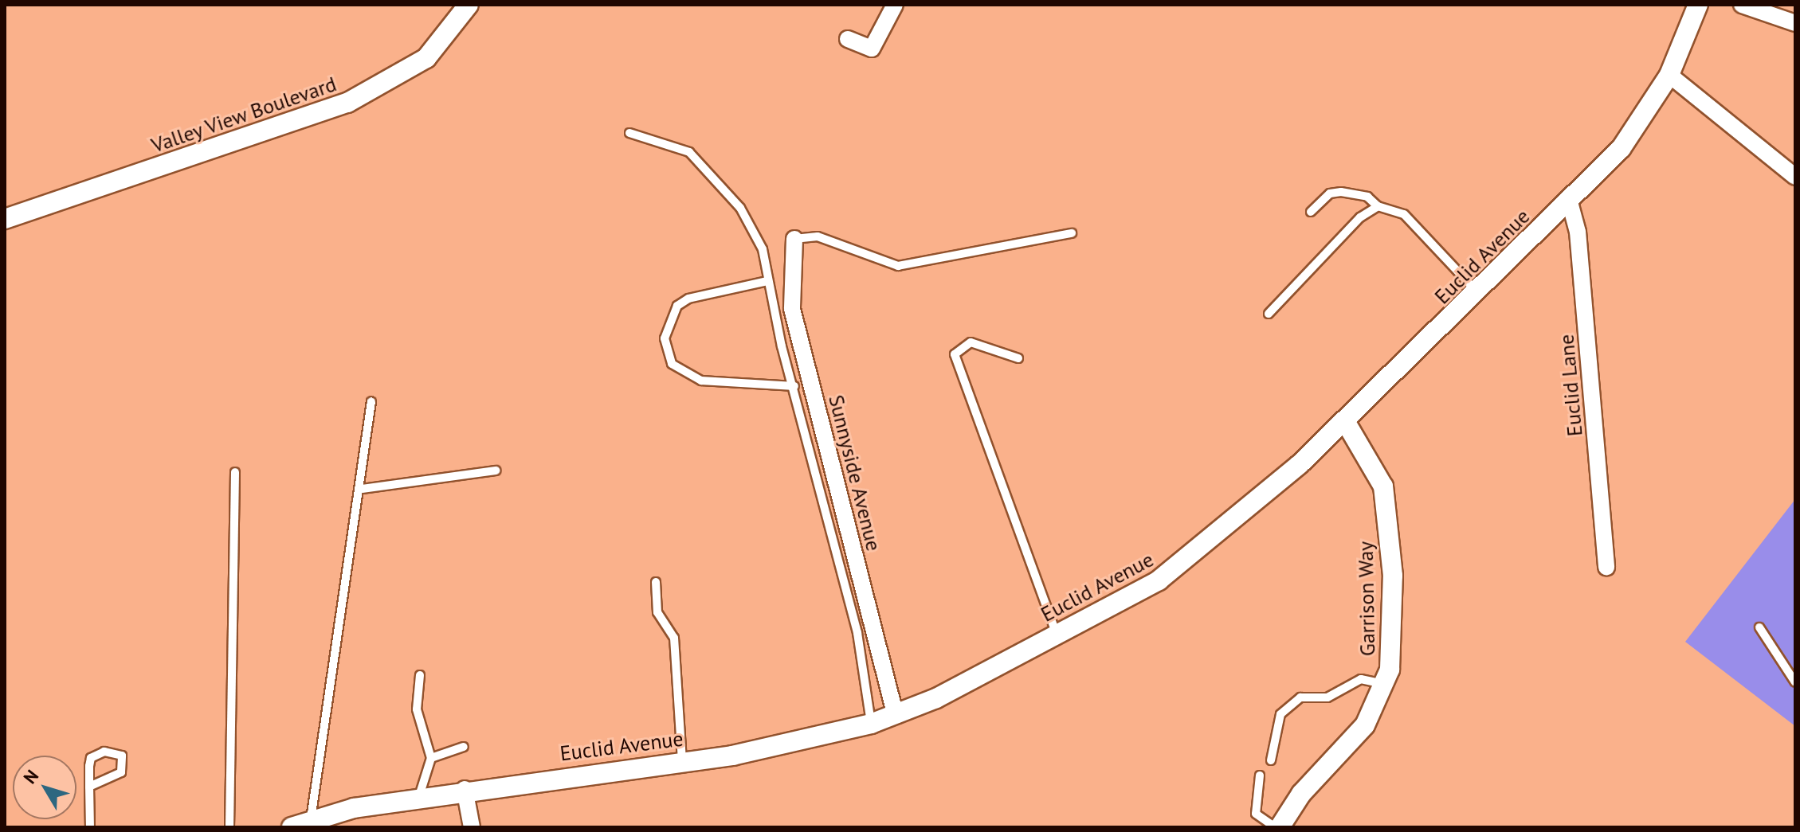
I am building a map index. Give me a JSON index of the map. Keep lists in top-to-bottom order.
{
  "streets": {
    "street": [
      "Valley View Boulevard",
      "Euclid Avenue",
      "Euclid Lane",
      "Sunnyside Avenue",
      "Garrison Way"
    ]
  },
  "crossings": [
    ["Euclid Avenue", "Euclid Lane"],
    ["Euclid Avenue", "Sunnyside Avenue"],
    ["Euclid Avenue", "Garrison Way"]
  ],
  "north": "top left"
}
